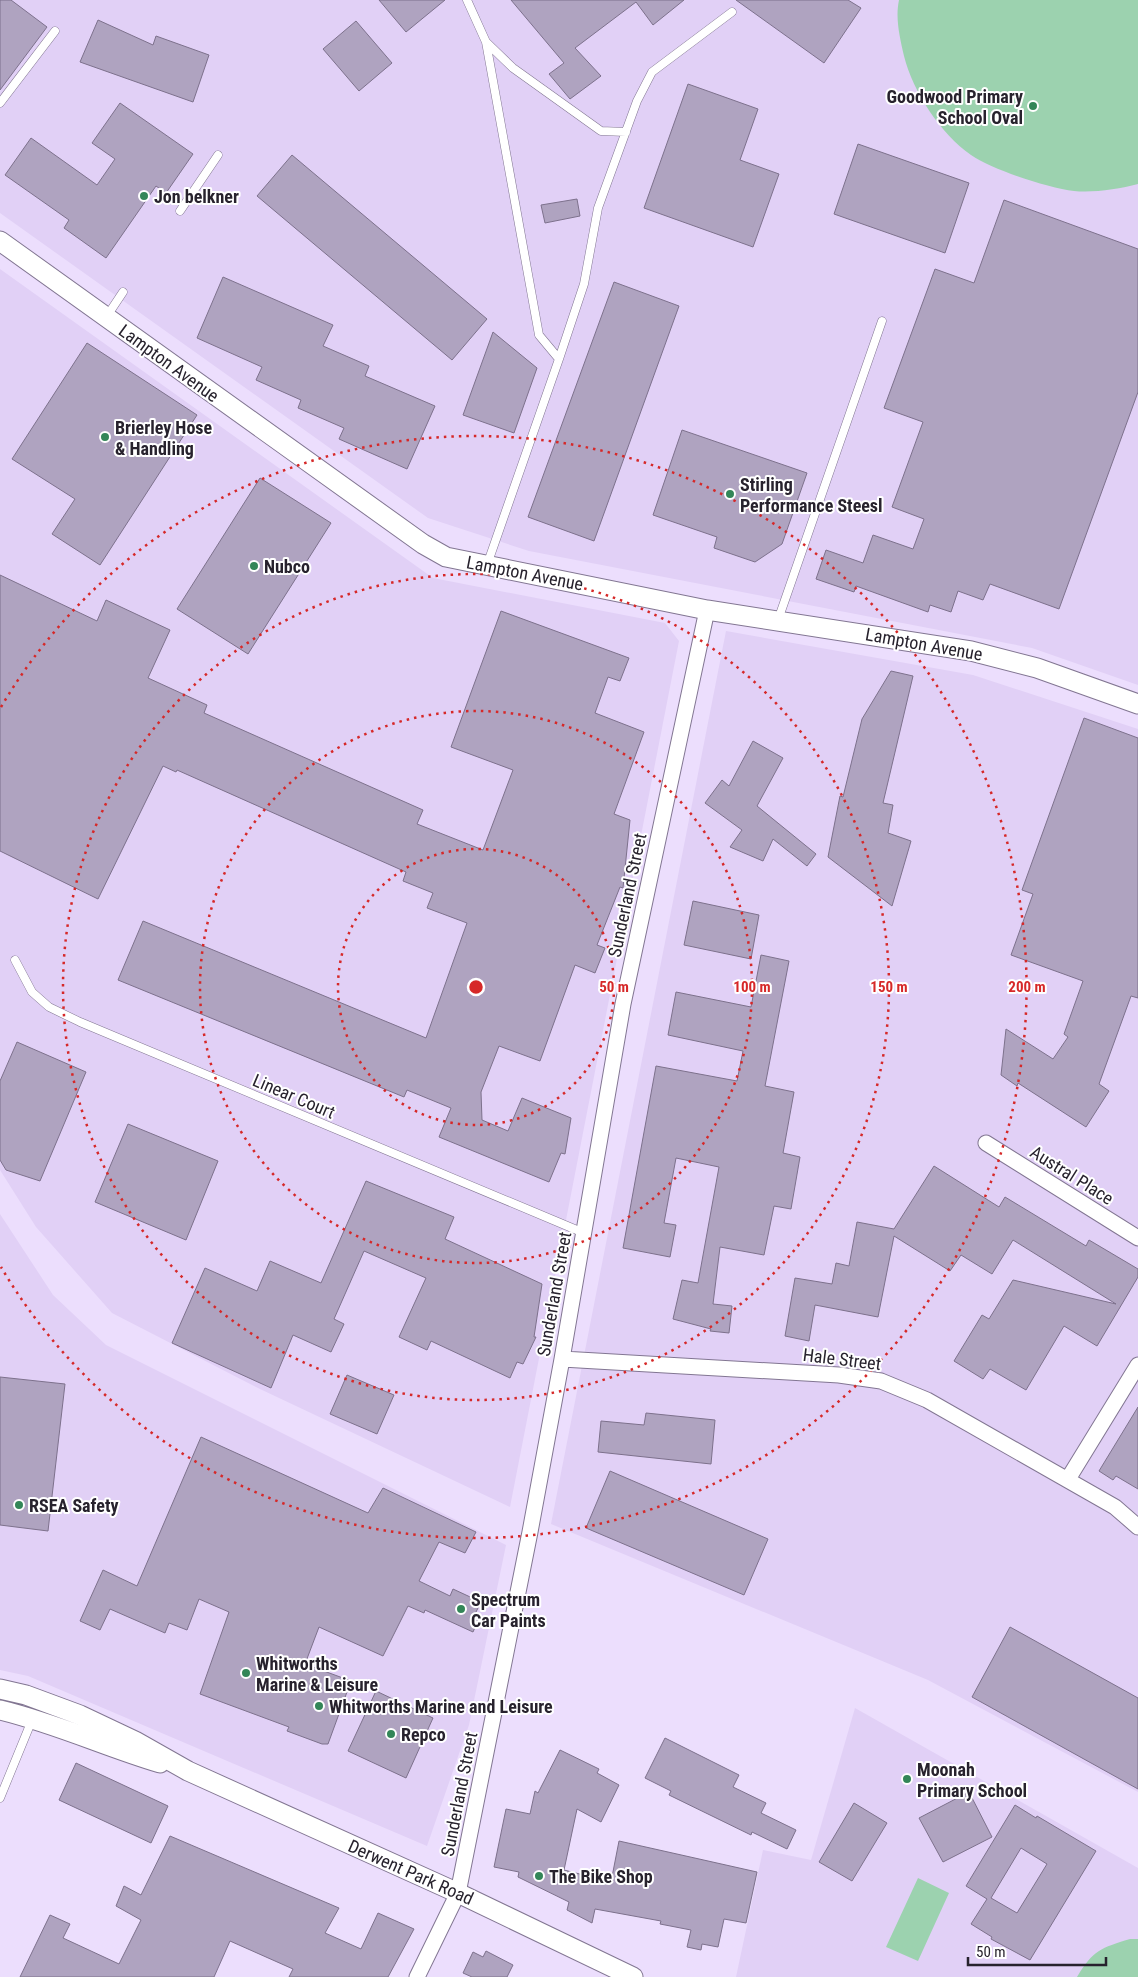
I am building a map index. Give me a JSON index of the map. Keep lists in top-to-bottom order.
{
  "streets": {
    "street": [
      "Lampton Avenue",
      "Sunderland Street",
      "Austral Place",
      "Hale Street",
      "Derwent Park Road"
    ],
    "lane": ["Linear Court"]
  },
  "crossings": [
    ["Lampton Avenue", "Sunderland Street"],
    ["Sunderland Street", "Linear Court"],
    ["Sunderland Street", "Hale Street"],
    ["Sunderland Street", "Derwent Park Road"]
  ],
  "places": [
    "Goodwood Primary School Oval",
    "Jon belkner",
    "Brierley Hose & Handling",
    "Stirling Performance Steesl",
    "Nubco",
    "RSEA Safety",
    "Spectrum Car Paints",
    "Whitworths Marine & Leisure",
    "Whitworths Marine and Leisure",
    "Repco",
    "Moonah Primary School",
    "The Bike Shop"
  ],
  "scale_bar": "50 m",
  "rings": [
    "50 m",
    "100 m",
    "150 m",
    "200 m"
  ]
}
